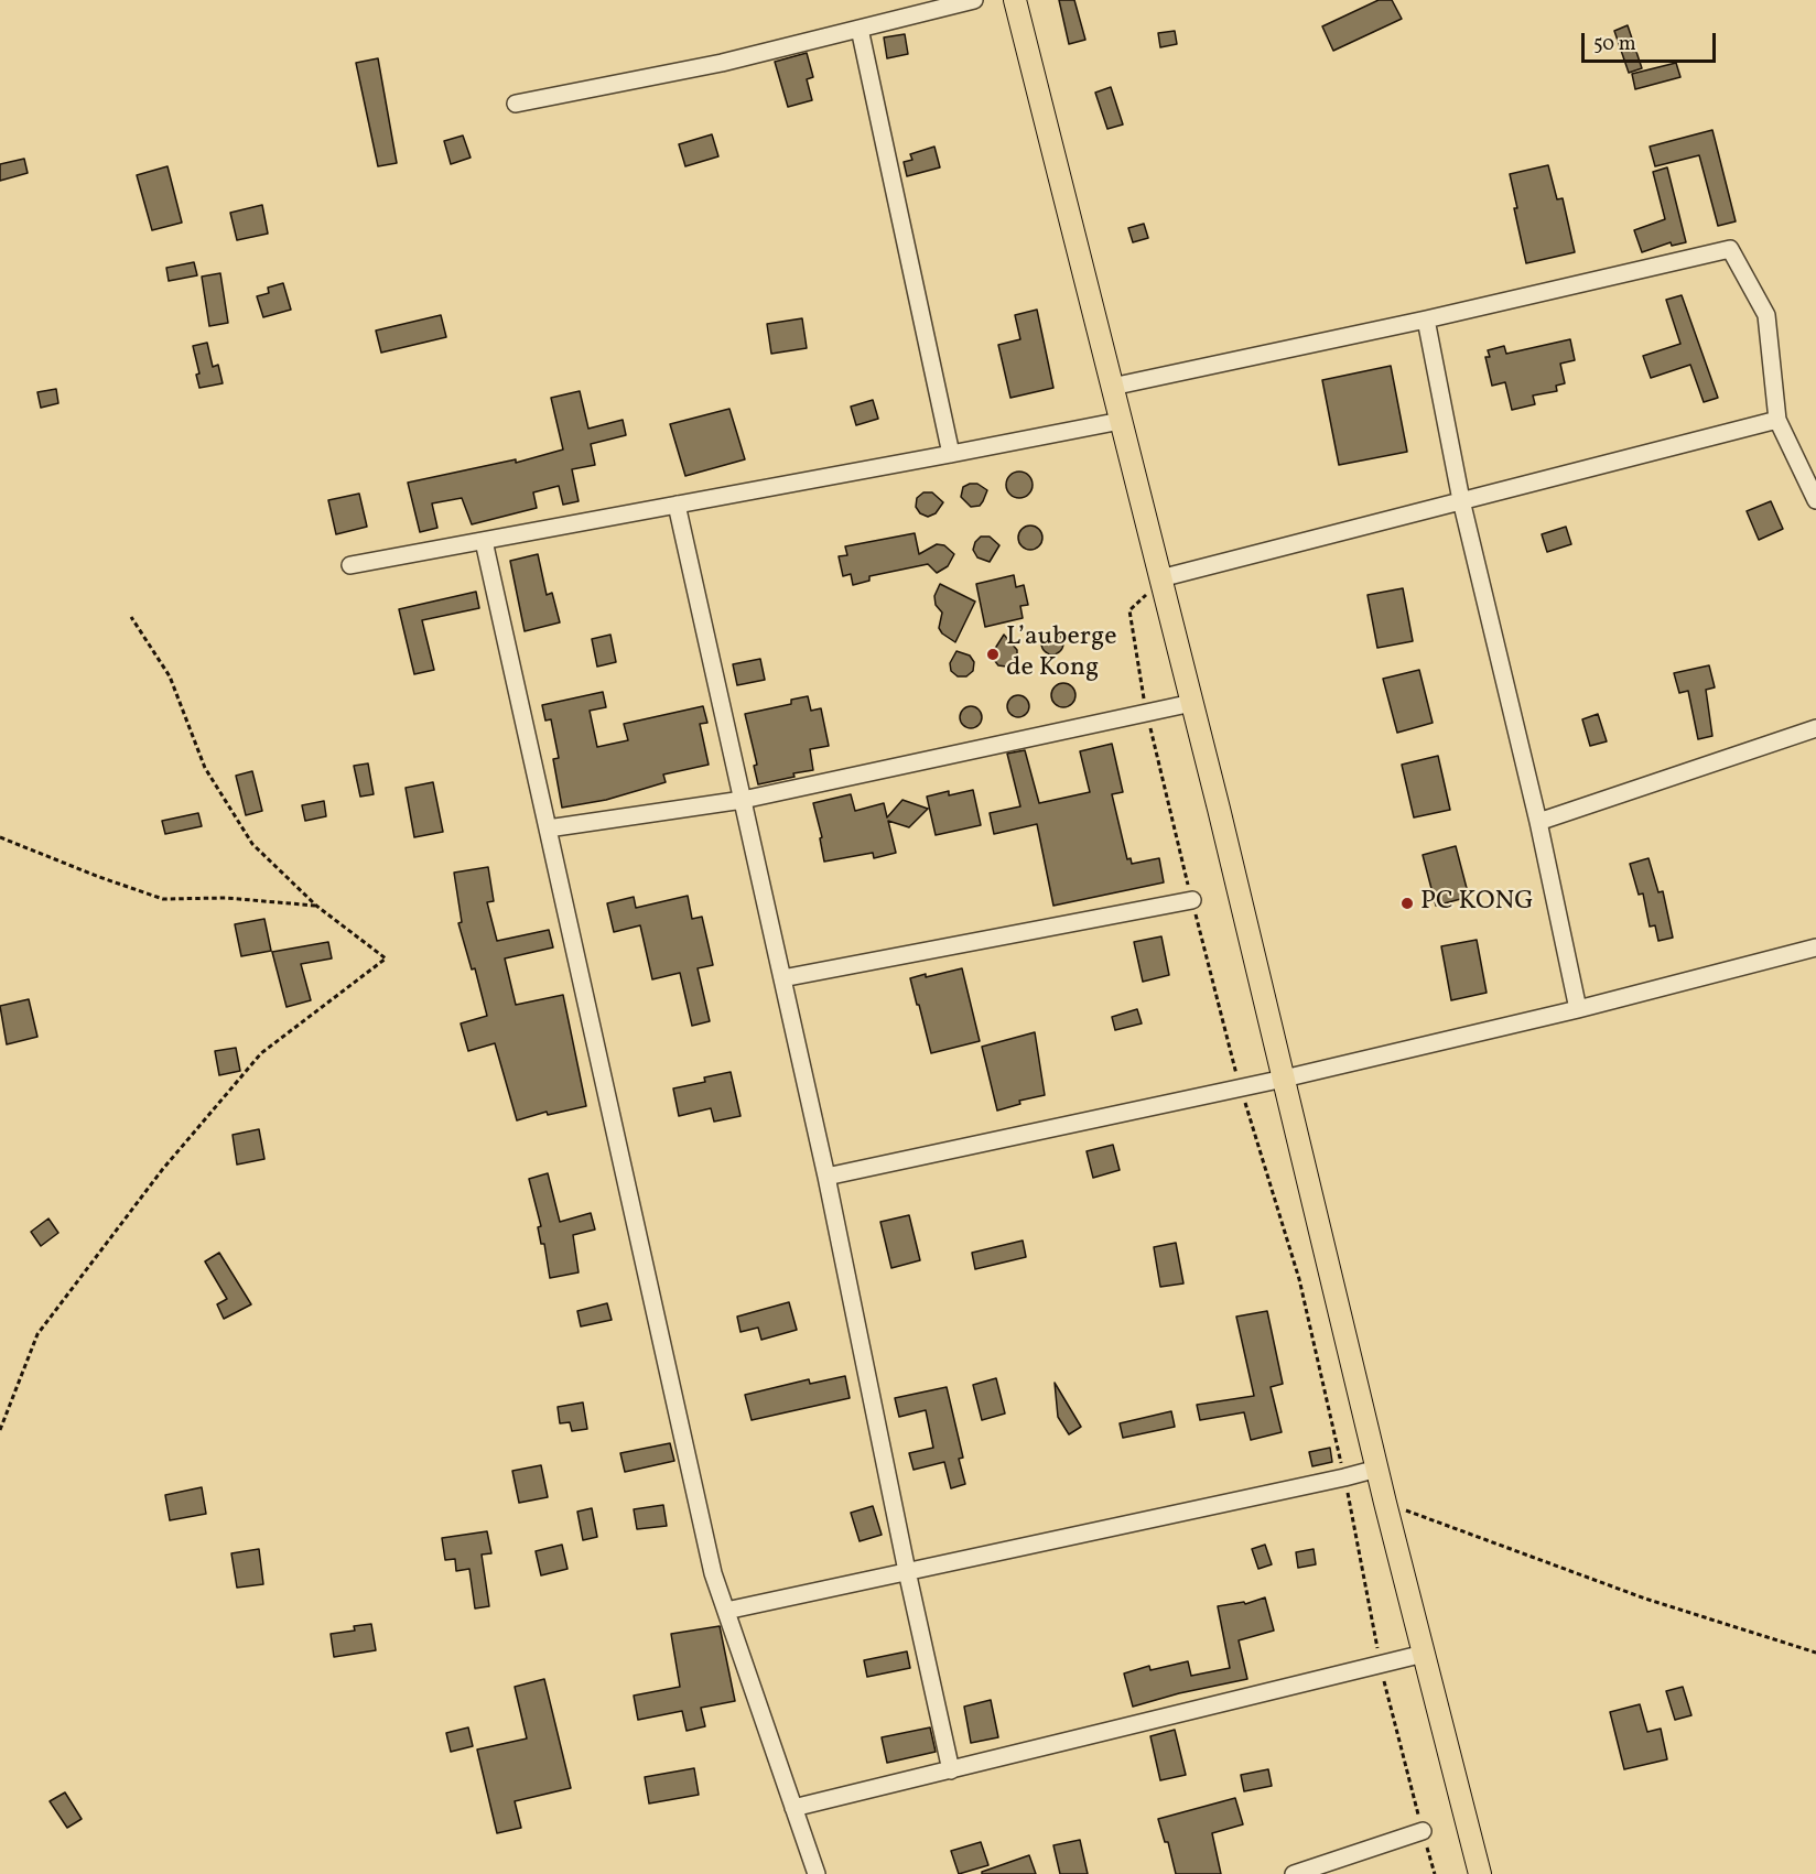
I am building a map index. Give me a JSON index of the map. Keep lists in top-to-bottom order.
{
  "places": ["L’auberge de Kong", "PC KONG"],
  "scale_bar": "50 m"
}
